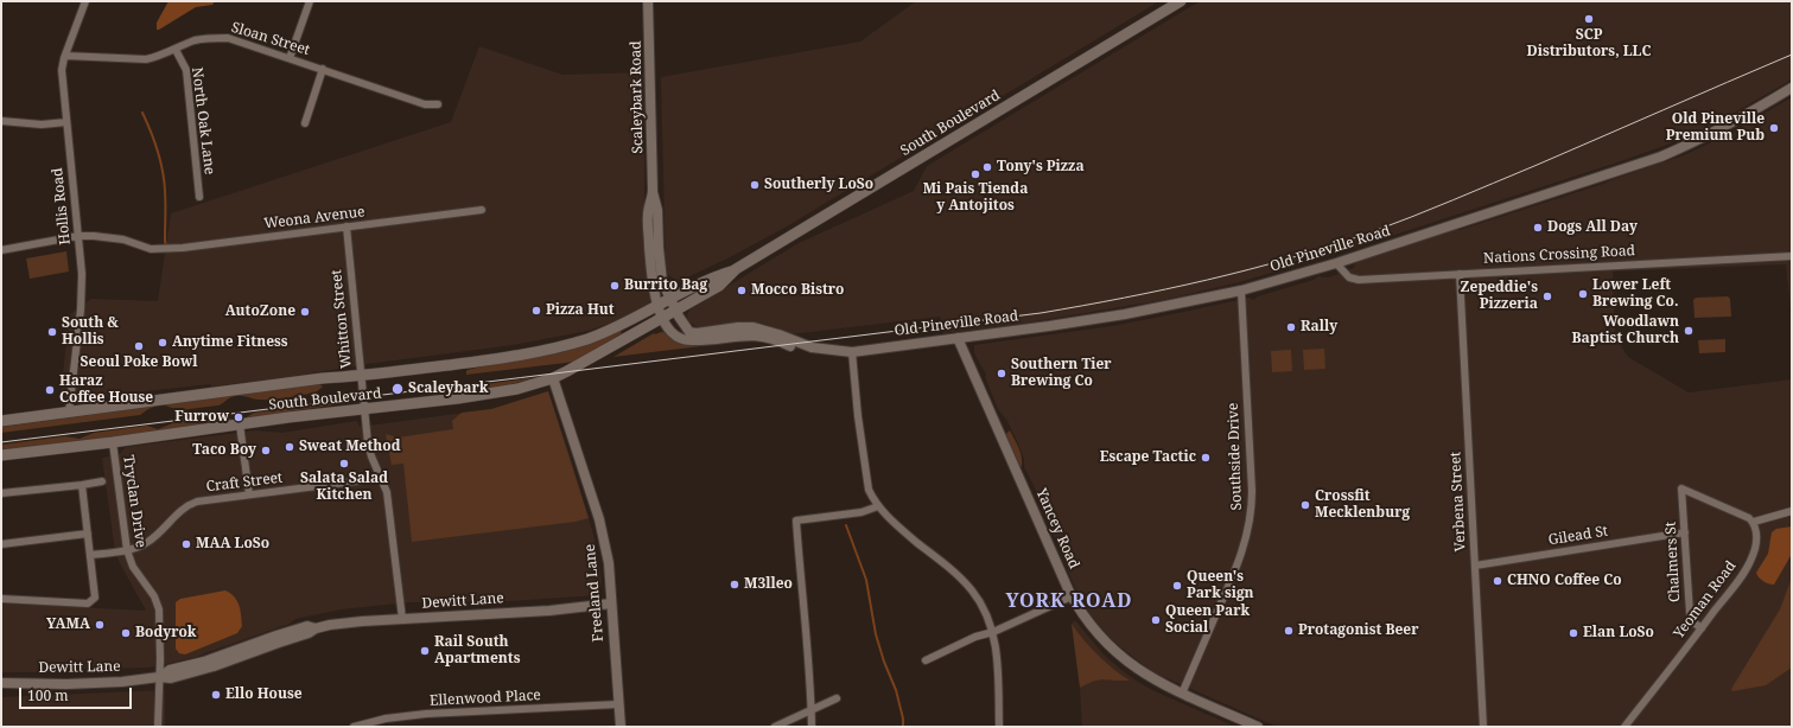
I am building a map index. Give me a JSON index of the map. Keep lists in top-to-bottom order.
{
  "streets": {
    "main road": ["South Boulevard"],
    "street": [
      "Sloan Street",
      "Scaleybark Road",
      "North Oak Lane",
      "Hollis Road",
      "Weona Avenue",
      "Old Pineville Road",
      "Nations Crossing Road",
      "Whitton Street",
      "Southside Drive",
      "Craft Street",
      "Tryclan Drive",
      "Verbena Street",
      "Yancey Road",
      "Gilead St",
      "Chalmers St",
      "Freeland Lane",
      "Yeoman Road",
      "Dewitt Lane",
      "Ellenwood Place"
    ]
  },
  "crossings": [
    ["Sloan Street", "North Oak Lane"],
    ["Sloan Street", "Hollis Road"],
    ["Scaleybark Road", "South Boulevard"],
    ["Scaleybark Road", "Old Pineville Road"],
    ["South Boulevard", "Hollis Road"],
    ["South Boulevard", "Old Pineville Road"],
    ["South Boulevard", "Whitton Street"],
    ["South Boulevard", "Tryclan Drive"],
    ["South Boulevard", "Freeland Lane"],
    ["Hollis Road", "Weona Avenue"],
    ["Weona Avenue", "Whitton Street"],
    ["Old Pineville Road", "Nations Crossing Road"],
    ["Old Pineville Road", "Southside Drive"],
    ["Old Pineville Road", "Yancey Road"],
    ["Nations Crossing Road", "Verbena Street"],
    ["Whitton Street", "Craft Street"],
    ["Whitton Street", "Dewitt Lane"],
    ["Southside Drive", "Yancey Road"],
    ["Craft Street", "Tryclan Drive"],
    ["Tryclan Drive", "Dewitt Lane"],
    ["Verbena Street", "Gilead St"],
    ["Gilead St", "Chalmers St"],
    ["Chalmers St", "Yeoman Road"],
    ["Freeland Lane", "Dewitt Lane"],
    ["Freeland Lane", "Ellenwood Place"]
  ],
  "districts": ["YORK ROAD"],
  "places": [
    "SCP Distributors, LLC",
    "Old Pineville Premium Pub",
    "Tony's Pizza",
    "Mi Pais Tienda y Antojitos",
    "Southerly LoSo",
    "Dogs All Day",
    "Burrito Bag",
    "Mocco Bistro",
    "Lower Left Brewing Co.",
    "Zepeddie's Pizzeria",
    "Pizza Hut",
    "AutoZone",
    "Rally",
    "Woodlawn Baptist Church",
    "South & Hollis",
    "Anytime Fitness",
    "Seoul Poke Bowl",
    "Southern Tier Brewing Co",
    "Scaleybark",
    "Haraz Coffee House",
    "Furrow",
    "Sweat Method",
    "Taco Boy",
    "Escape Tactic",
    "Salata Salad Kitchen",
    "Crossfit Mecklenburg",
    "MAA LoSo",
    "CHNO Coffee Co",
    "M3lleo",
    "Queen's Park sign",
    "Queen Park Social",
    "YAMA",
    "Protagonist Beer",
    "Bodyrok",
    "Elan LoSo",
    "Rail South Apartments",
    "Ello House"
  ],
  "scale_bar": "100 m"
}
